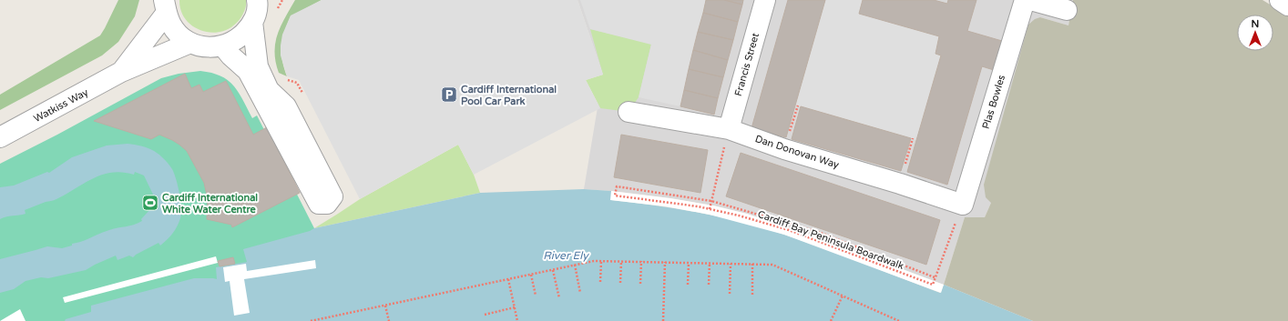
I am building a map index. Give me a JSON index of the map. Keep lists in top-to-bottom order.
{
  "streets": {
    "street": [
      "Francis Street",
      "Plas Bowles",
      "Watkiss Way",
      "Dan Donovan Way"
    ],
    "path": ["Cardiff Bay Peninsula Boardwalk"]
  },
  "crossings": [
    ["Francis Street", "Dan Donovan Way"],
    ["Plas Bowles", "Dan Donovan Way"]
  ],
  "water": ["River Ely"],
  "places": {
    "parking": ["Cardiff International Pool Car Park"],
    "sports": ["Cardiff International White Water Centre"]
  },
  "north": "top"
}
